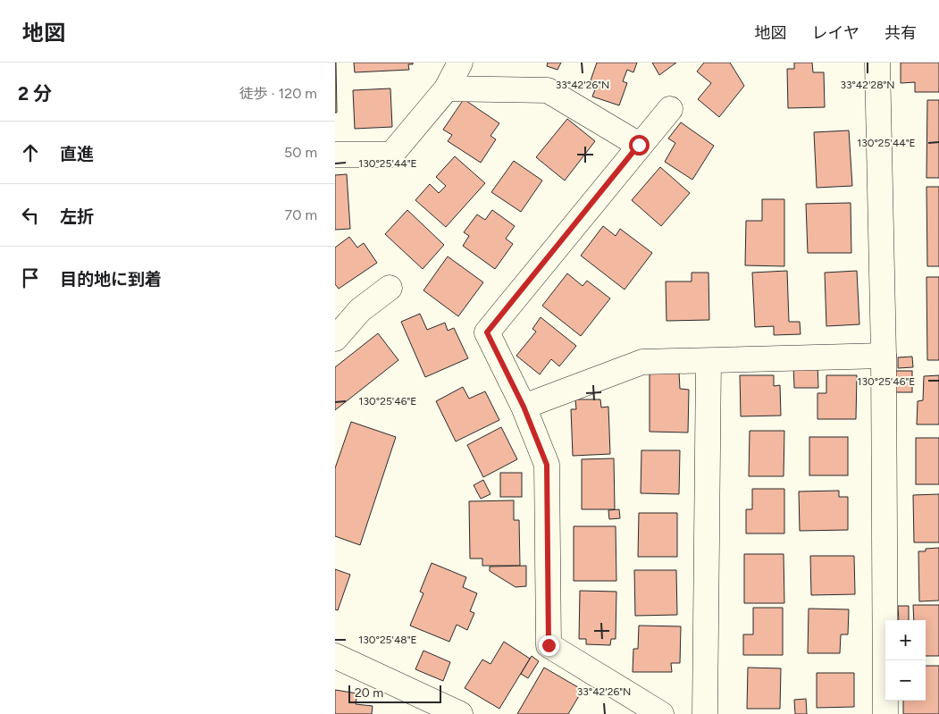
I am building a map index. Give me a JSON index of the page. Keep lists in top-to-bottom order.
{
  "scale_bar": "20 m",
  "page": {
    "header": "地図",
    "nav": ["地図", "レイヤ", "共有"],
    "heading": ["2 分", "徒歩 · 120 m"],
    "list": [
      ["直進", "50 m"],
      ["左折", "70 m"],
      "目的地に到着"
    ],
    "map_buttons": ["+", "−"],
    "scale": "20 m"
  },
  "coordinates": [
    "33°42'26\"N",
    "33°42'28\"N",
    "130°25'44\"E",
    "130°25'46\"E",
    "130°25'48\"E"
  ]
}
